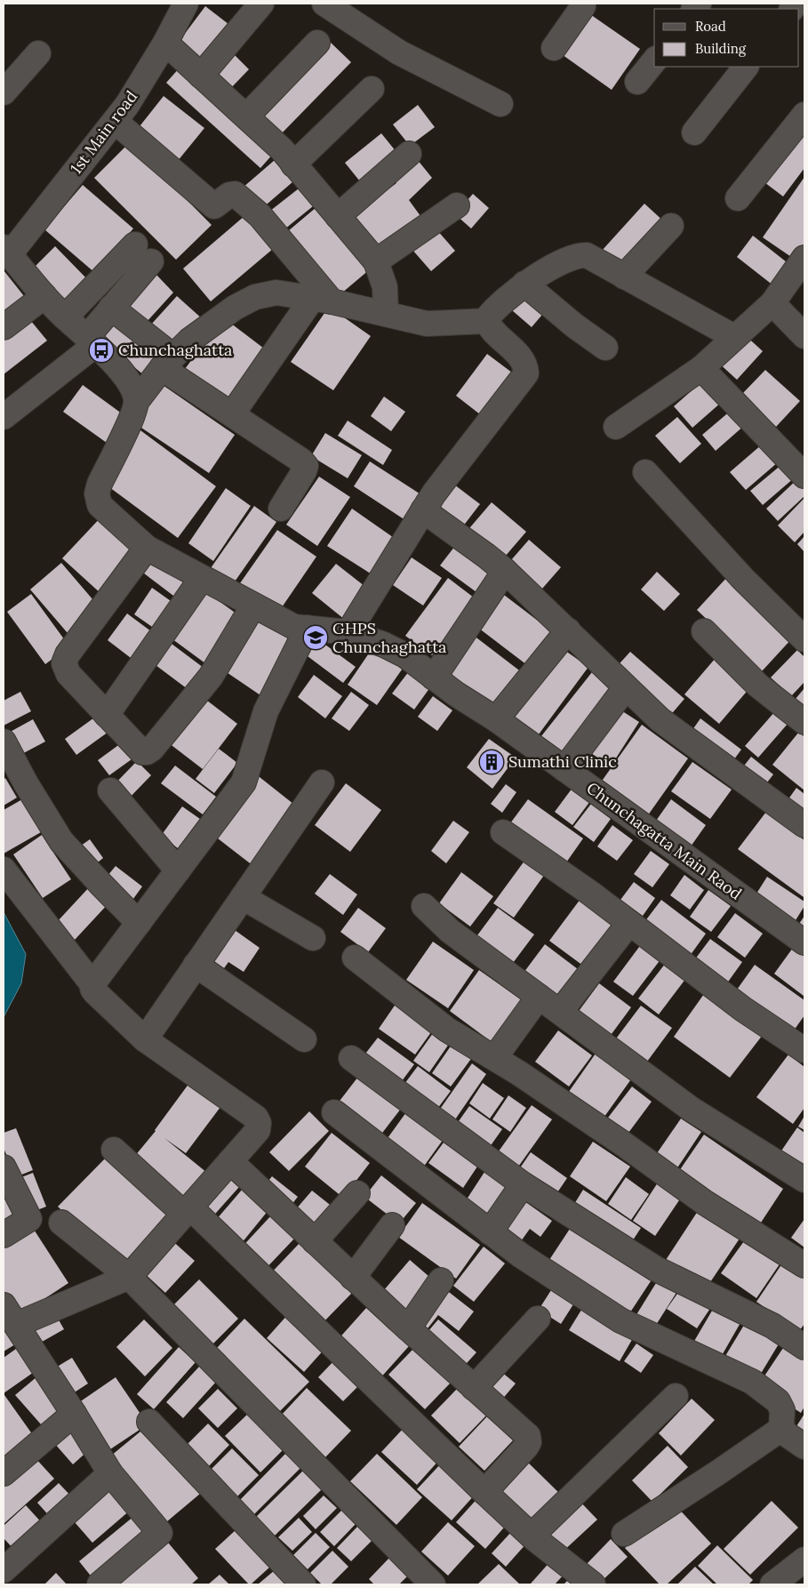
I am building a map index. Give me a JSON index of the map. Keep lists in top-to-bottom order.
{
  "streets": {
    "street": ["1st Main road", "Chunchagatta Main Raod"]
  },
  "places": {
    "bus stop": ["Chunchaghatta"],
    "school or university": ["GHPS Chunchaghatta"],
    "building": ["Sumathi Clinic"]
  },
  "legend": ["Road", "Building"]
}
